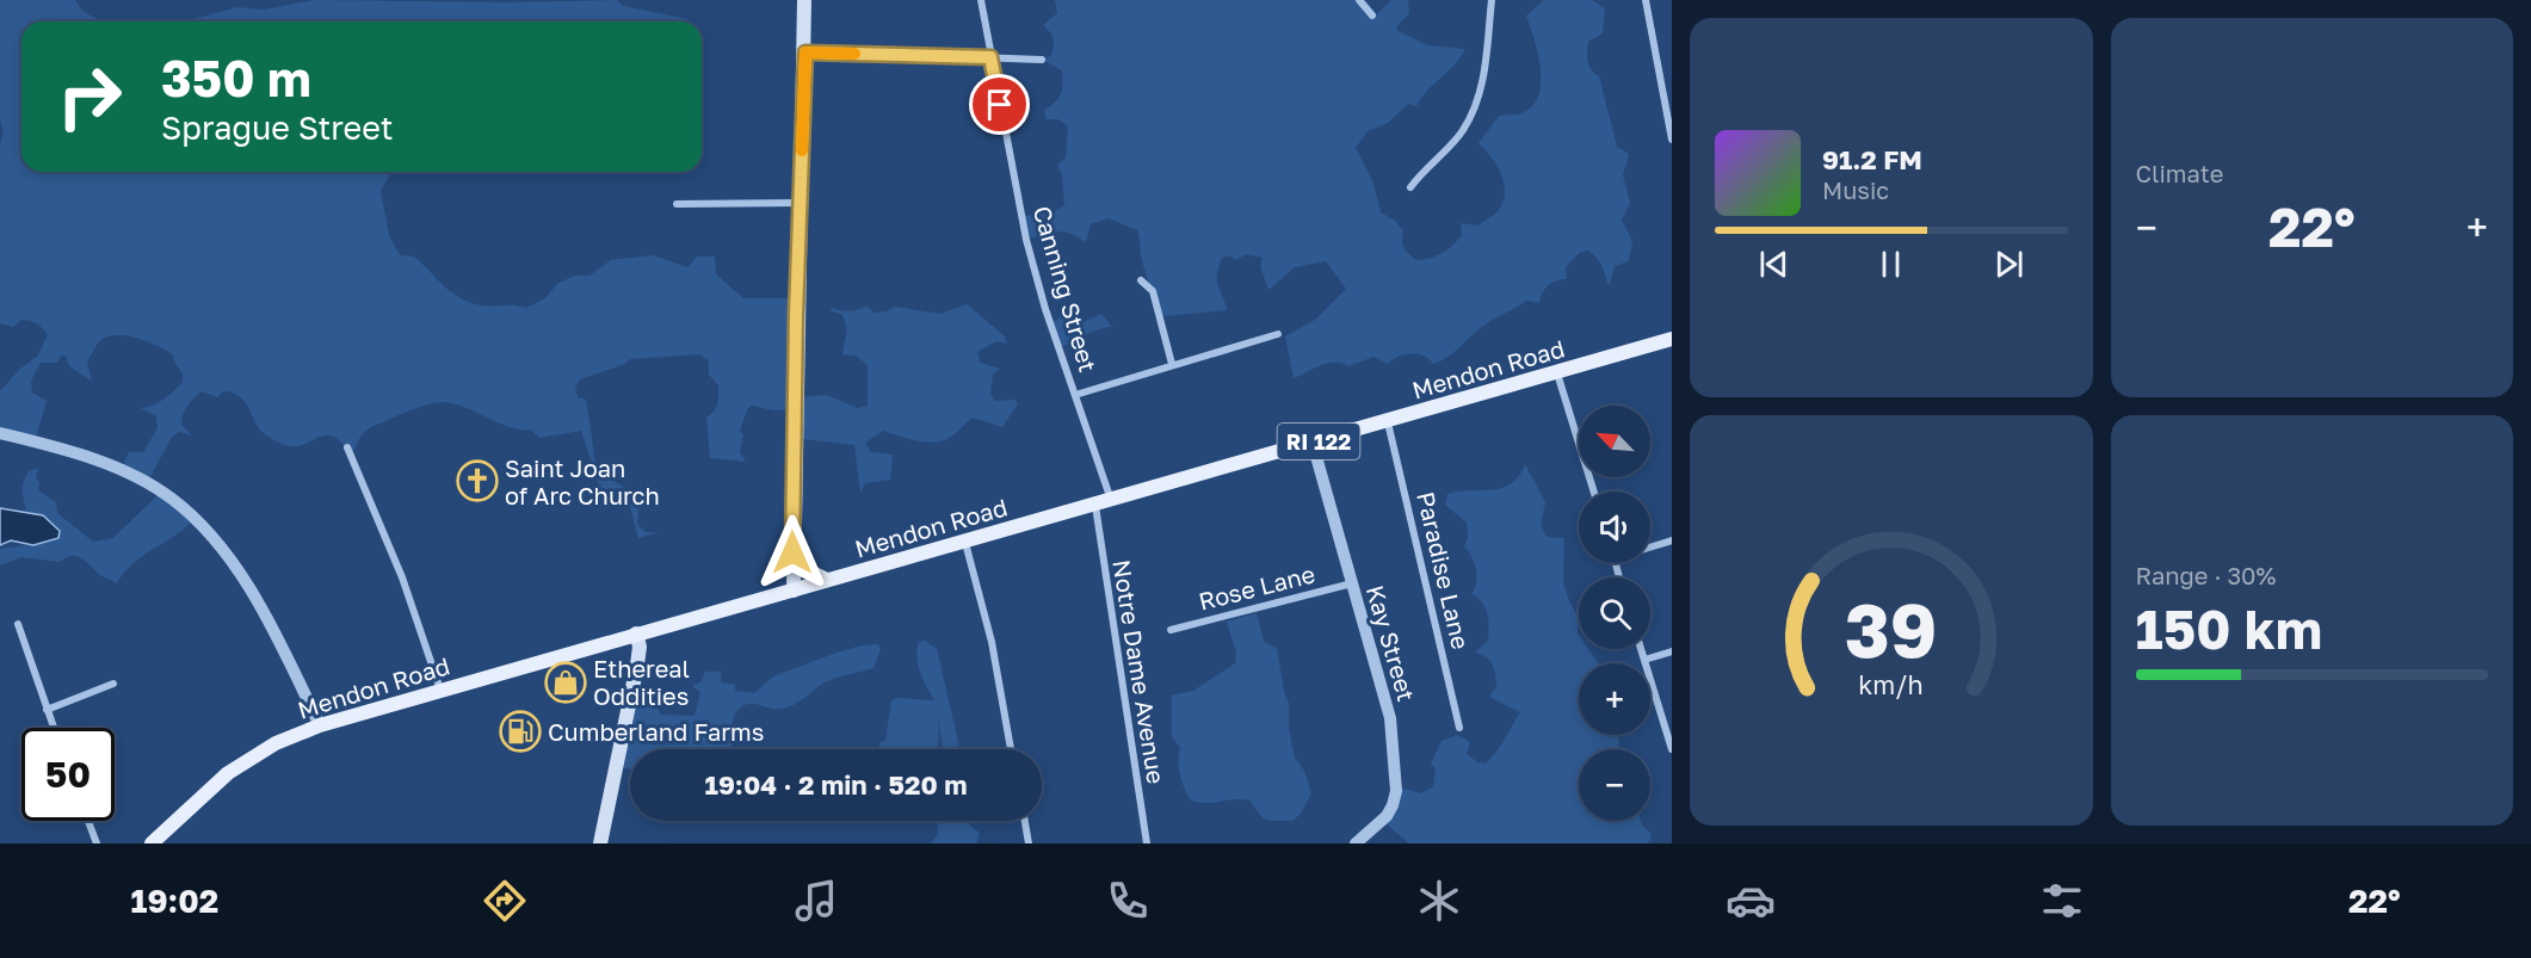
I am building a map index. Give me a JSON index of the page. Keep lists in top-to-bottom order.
{
  "streets": {
    "main road": ["Mendon Road", "RI 122"],
    "street": [
      "Canning Street",
      "Paradise Lane",
      "Rose Lane",
      "Kay Street",
      "Notre Dame Avenue"
    ]
  },
  "crossings": [
    ["Canning Street", "Mendon Road"],
    ["Mendon Road", "Paradise Lane"],
    ["Mendon Road", "Kay Street"],
    ["Mendon Road", "Notre Dame Avenue"],
    ["Rose Lane", "Kay Street"]
  ],
  "places": {
    "church": ["Saint Joan of Arc Church"],
    "shop": ["Ethereal Oddities"],
    "fuel station": ["Cumberland Farms"]
  },
  "north": "top left",
  "page": {
    "tile": [
      "Climate",
      ["Range · 30%", "150 km"]
    ],
    "turn": ["350 m", "Sprague Street"],
    "song": ["91.2 FM", "Music"],
    "heat": ["−", "22°", "+"],
    "map_buttons": ["+", "−"],
    "limit": "50",
    "trip": "19:04 · 2 min · 520 m",
    "tabs": ["19:02", "22°"],
    "gauge": ["39", "km/h"]
  }
}
